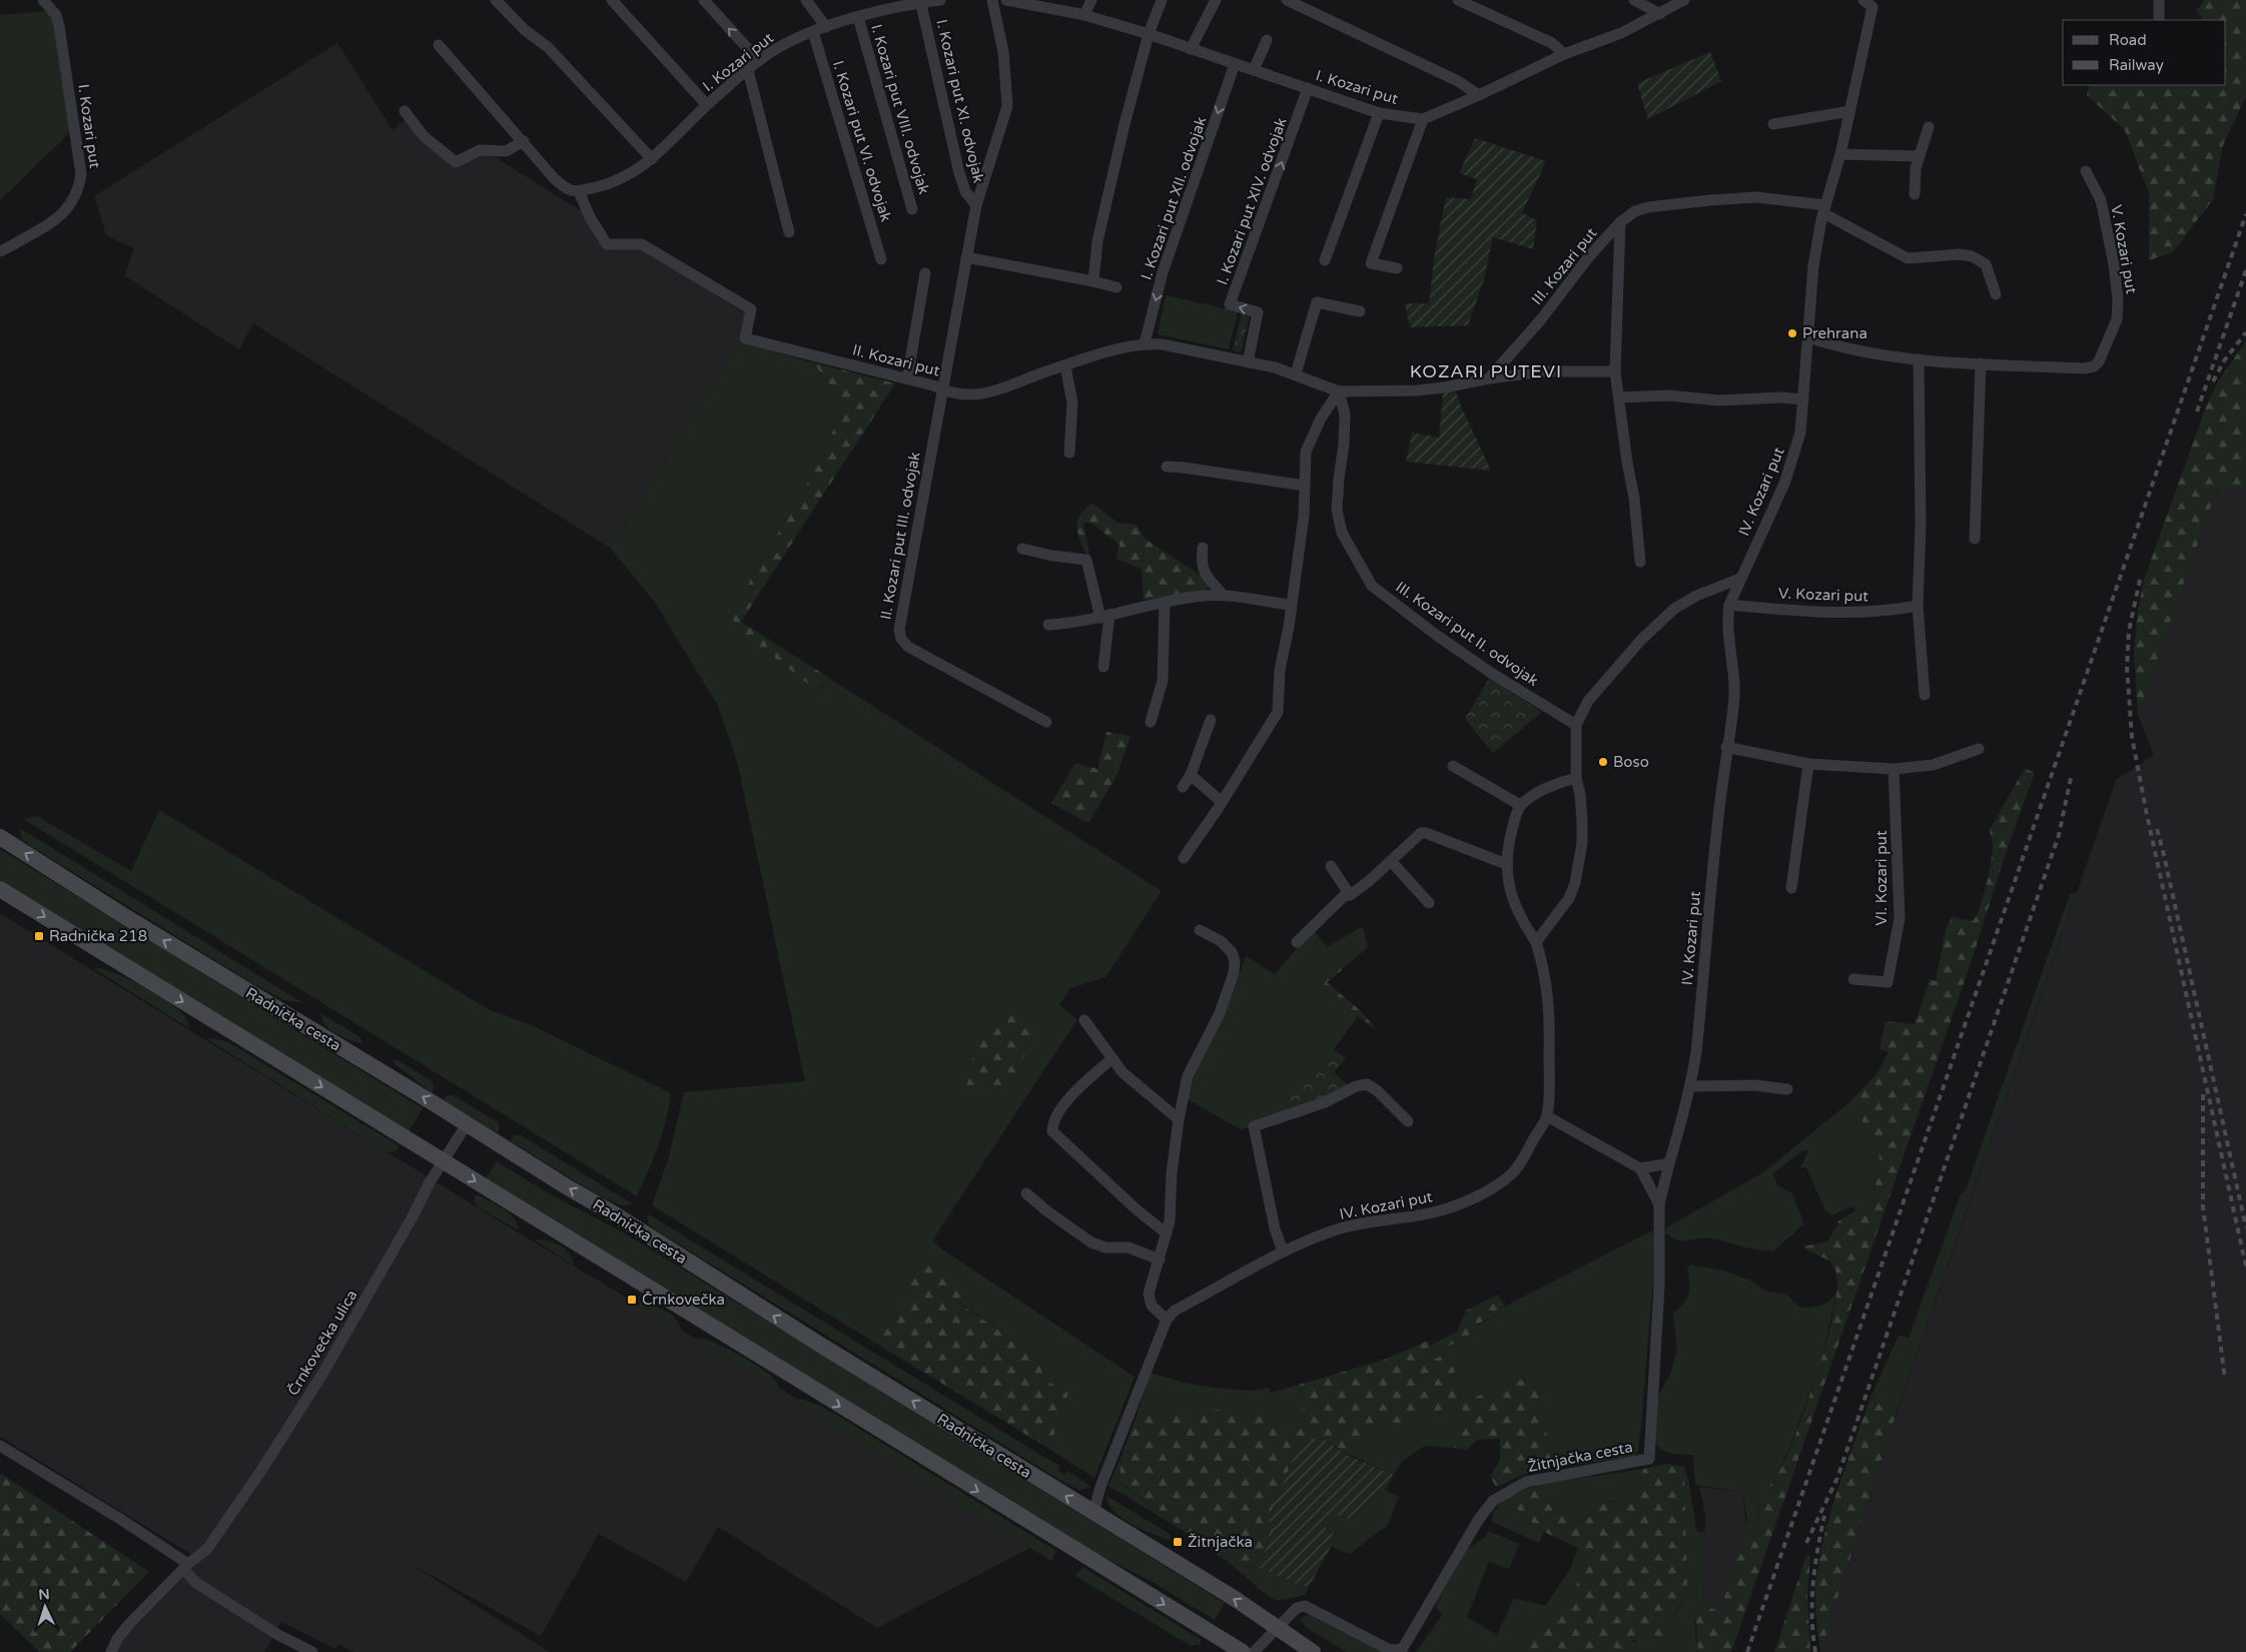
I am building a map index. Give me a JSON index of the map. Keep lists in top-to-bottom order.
{
  "streets": {
    "main road": ["Radnička cesta"],
    "street": [
      "I. Kozari put",
      "I. Kozari put XI. odvojak",
      "I. Kozari put VIII. odvojak",
      "I. Kozari put VI. odvojak",
      "I. Kozari put XII. odvojak",
      "I. Kozari put XIV. odvojak",
      "V. Kozari put",
      "III. Kozari put",
      "II. Kozari put",
      "IV. Kozari put",
      "II. Kozari put III. odvojak",
      "III. Kozari put II. odvojak",
      "VI. Kozari put",
      "Črnkovečka ulica",
      "Žitnjačka cesta"
    ]
  },
  "crossings": [
    ["I. Kozari put", "I. Kozari put XI. odvojak"],
    ["I. Kozari put", "I. Kozari put VIII. odvojak"],
    ["I. Kozari put", "I. Kozari put VI. odvojak"],
    ["I. Kozari put", "I. Kozari put XII. odvojak"],
    ["I. Kozari put", "I. Kozari put XIV. odvojak"],
    ["I. Kozari put", "II. Kozari put"],
    ["I. Kozari put XI. odvojak", "II. Kozari put"],
    ["V. Kozari put", "IV. Kozari put"],
    ["III. Kozari put", "IV. Kozari put"],
    ["II. Kozari put", "II. Kozari put III. odvojak"],
    ["IV. Kozari put", "Žitnjačka cesta"],
    ["Radnička cesta", "Črnkovečka ulica"],
    ["Radnička cesta", "Žitnjačka cesta"]
  ],
  "districts": ["KOZARI PUTEVI"],
  "places": {
    "other": ["Prehrana", "Boso"],
    "transit": ["Radnička 218", "Črnkovečka", "Žitnjačka"]
  },
  "legend": ["Road", "Railway"],
  "north": "top"
}
